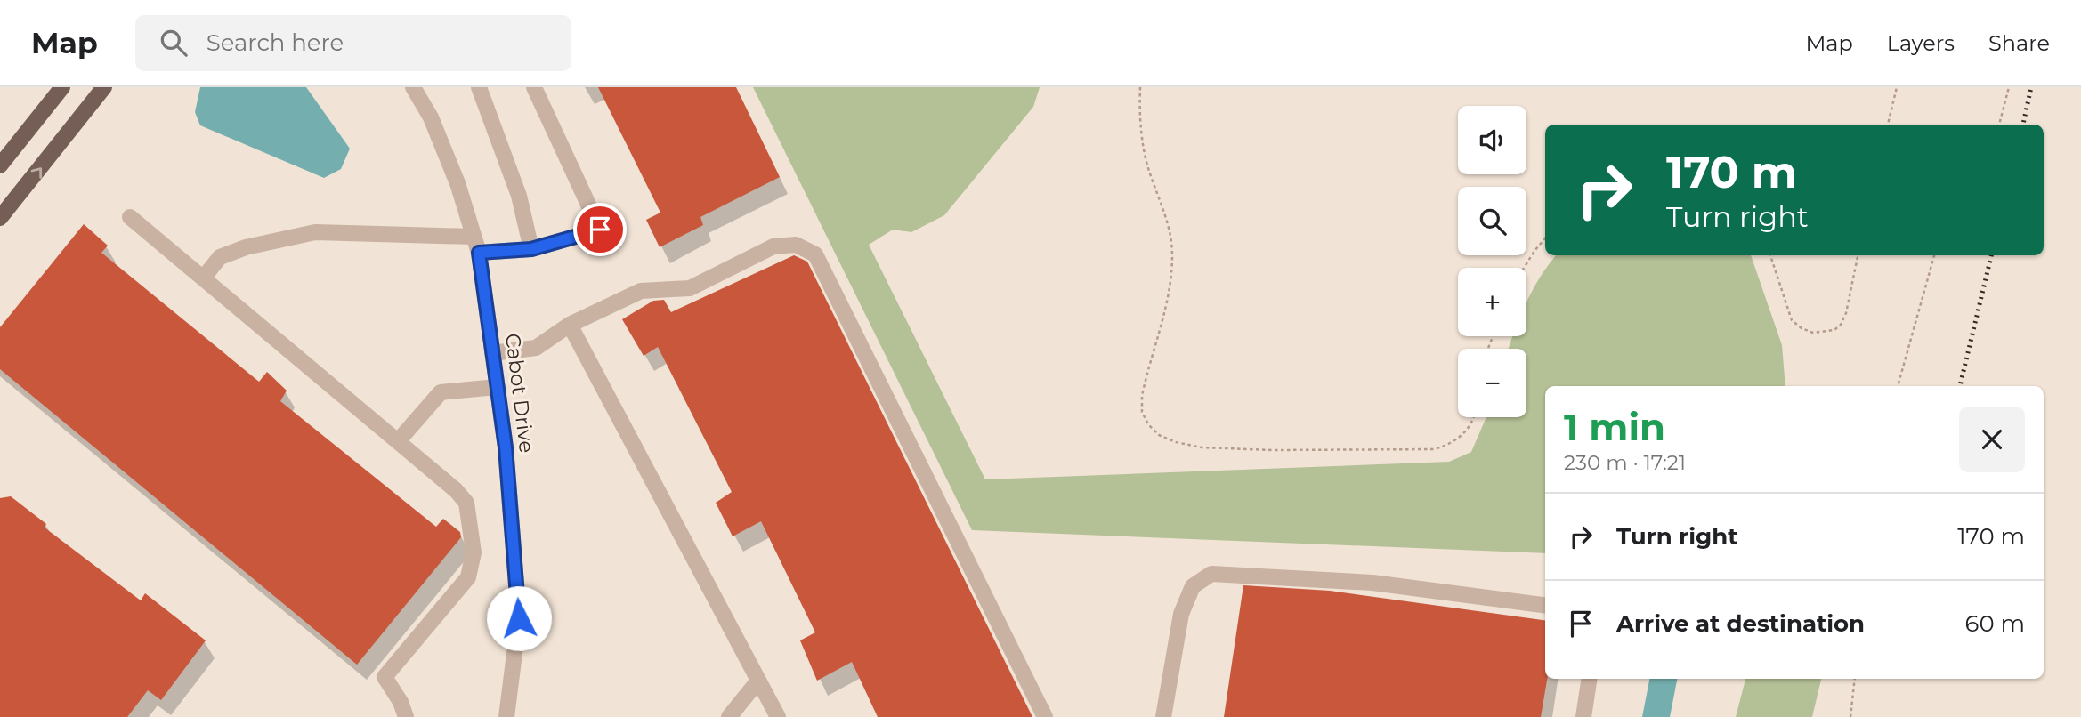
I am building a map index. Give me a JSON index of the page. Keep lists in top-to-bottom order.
{
  "streets": {
    "street": ["Cabot Drive"]
  },
  "page": {
    "header": "Map",
    "search": "Search here",
    "nav": ["Map", "Layers", "Share"],
    "map_buttons": ["+", "−"],
    "turn": ["170 m", "Turn right"],
    "heading": ["1 min", "230 m · 17:21"],
    "list": [
      {
        "name": "Turn right",
        "value": "170 m"
      },
      {
        "name": "Arrive at destination",
        "value": "60 m"
      }
    ]
  }
}
